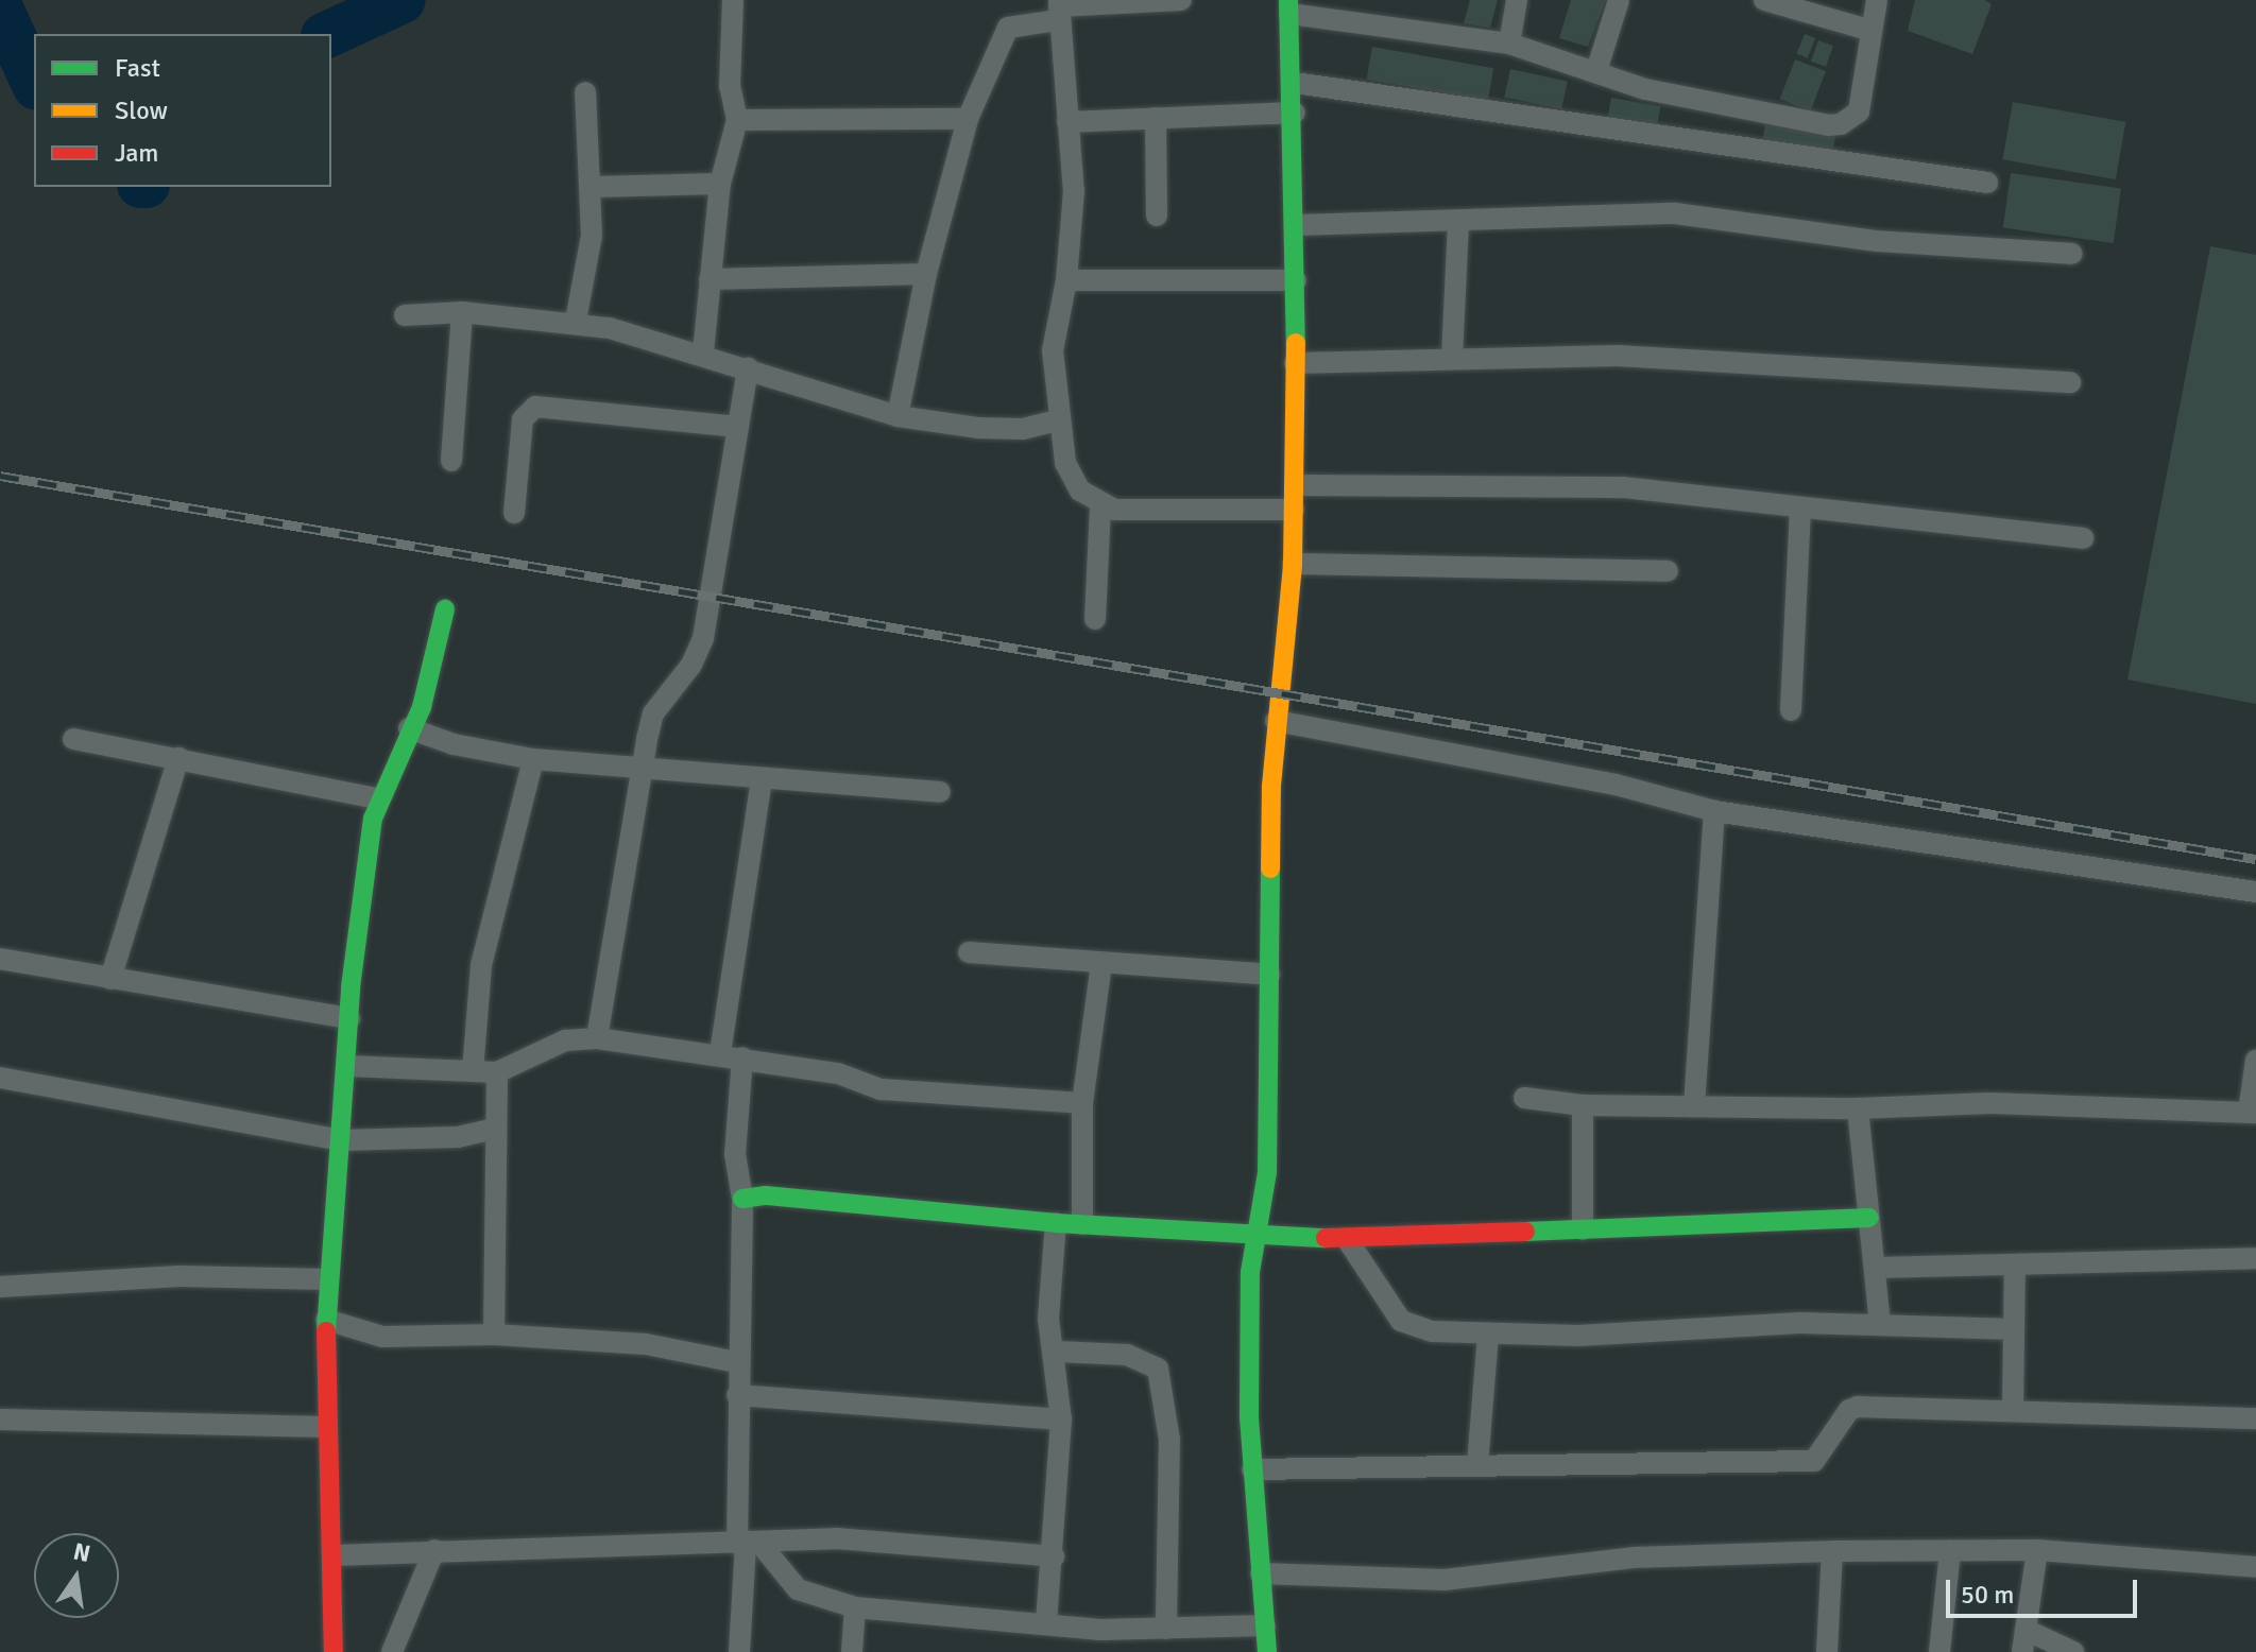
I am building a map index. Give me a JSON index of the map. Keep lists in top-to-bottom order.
{
  "legend": ["Fast", "Slow", "Jam"],
  "scale_bar": "50 m",
  "north": "top"
}
